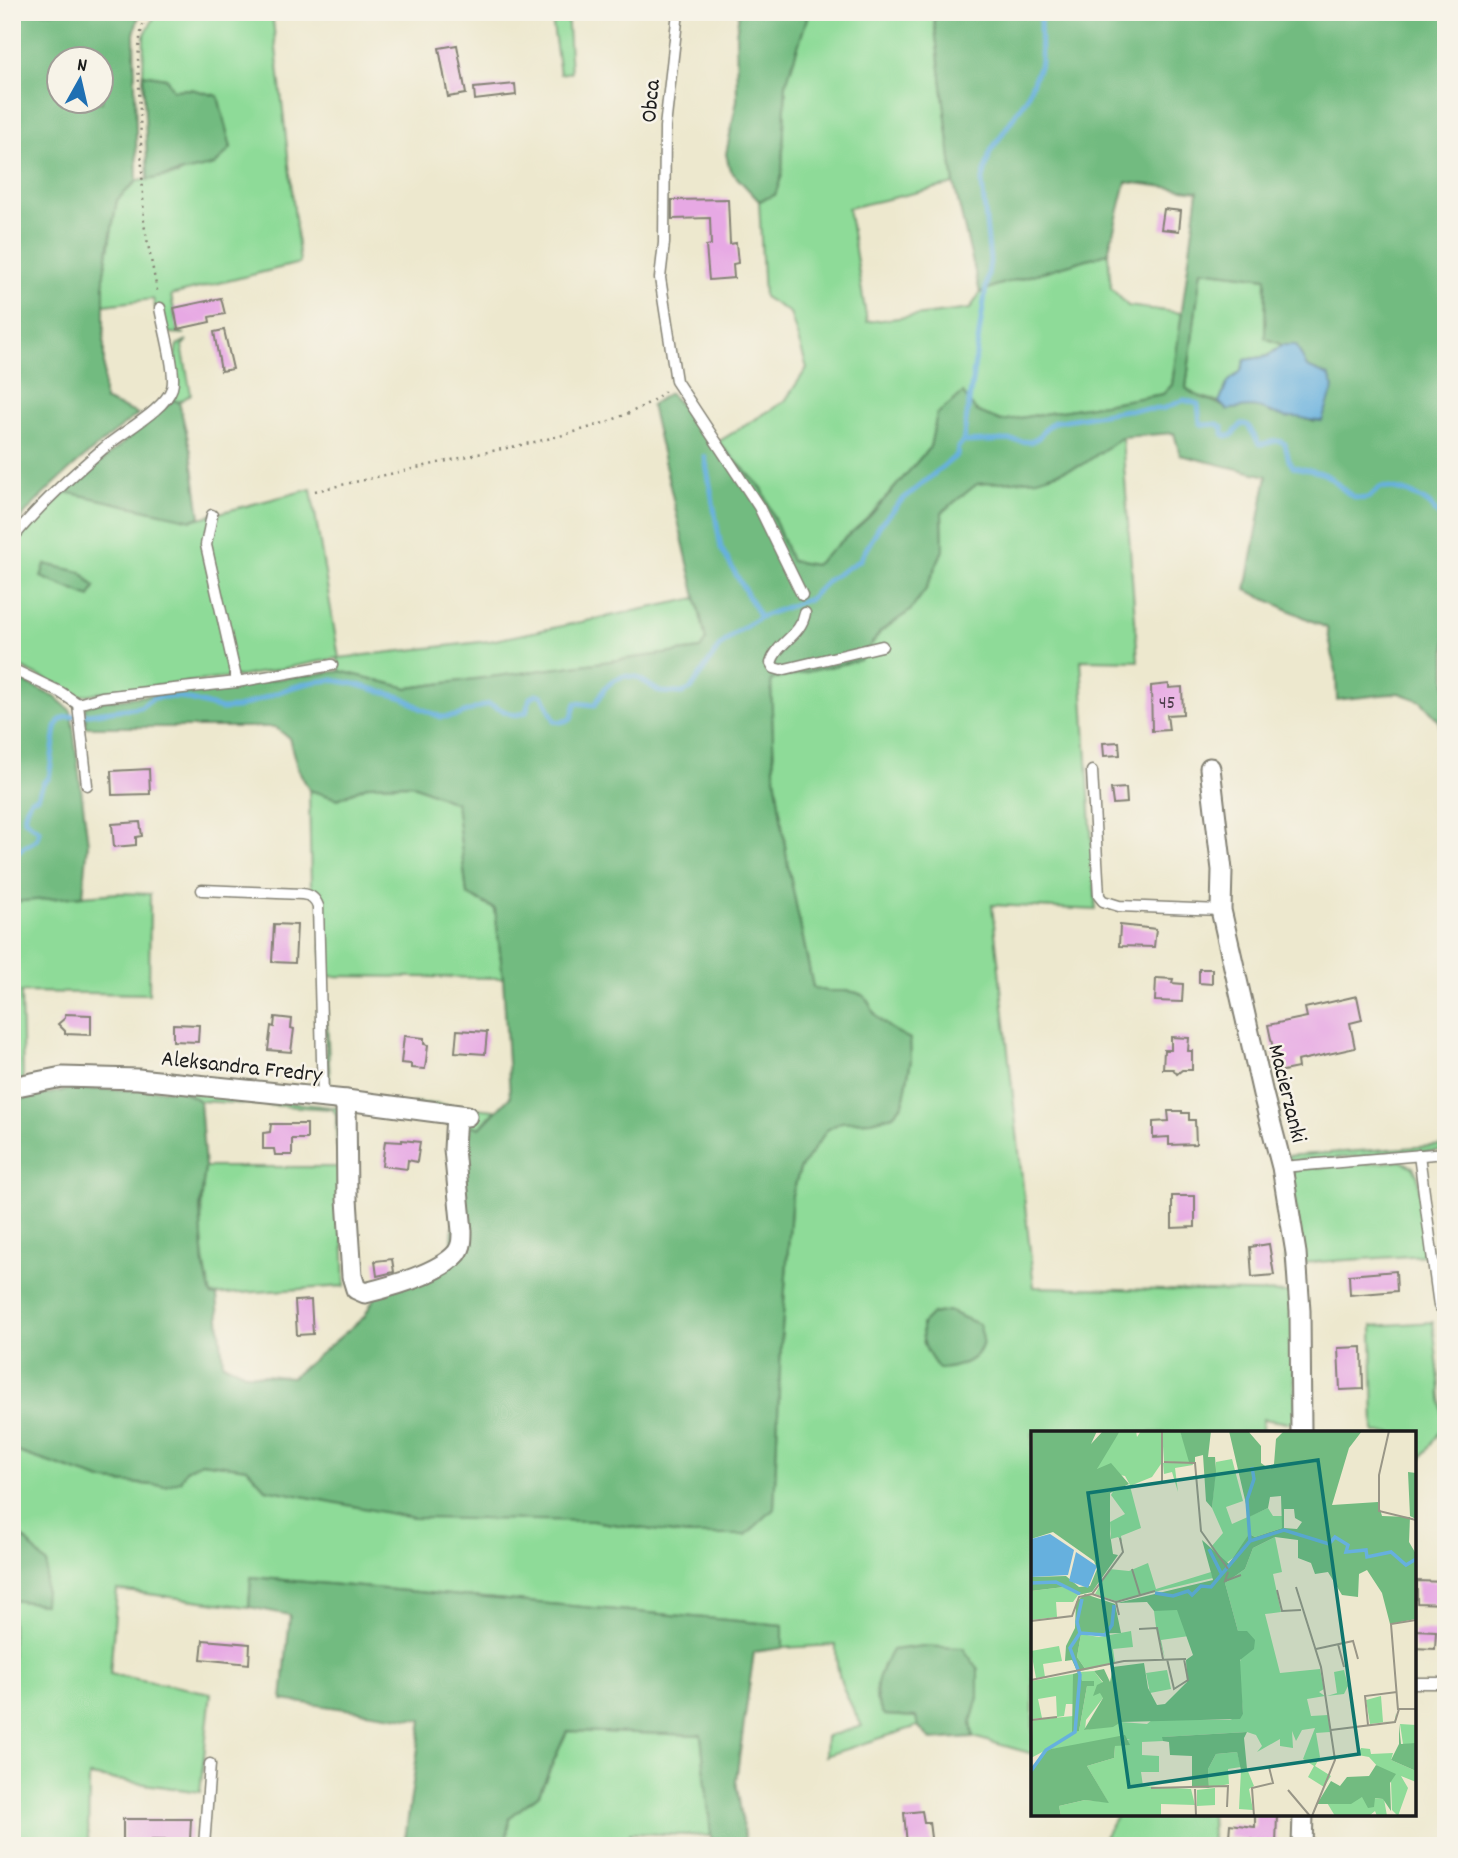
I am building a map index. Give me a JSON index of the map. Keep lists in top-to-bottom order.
{
  "streets": {
    "street": ["Aleksandra Fredry", "Macierzanki"],
    "lane": ["Obca"]
  },
  "house_numbers": ["45"],
  "north": "top"
}
